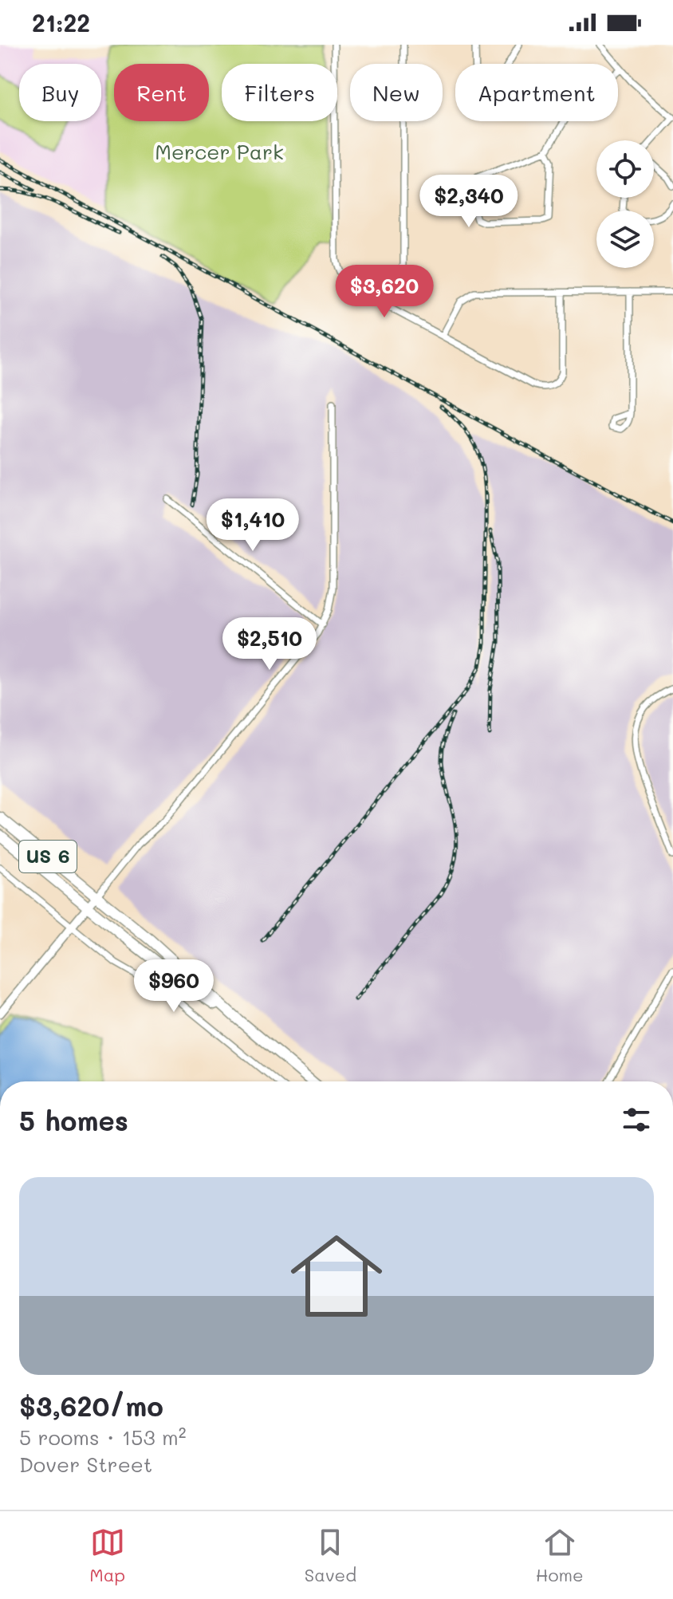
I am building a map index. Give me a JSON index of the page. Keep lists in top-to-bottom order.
{
  "streets": {
    "main road": ["US 6"]
  },
  "parks": ["Mercer Park"],
  "page": {
    "status": "21:22",
    "chip": [
      "Buy",
      "Rent",
      "Filters",
      "New",
      "Apartment"
    ],
    "price": [
      "$2,340",
      "$3,620",
      "$1,410",
      "$2,510",
      "$960"
    ],
    "heading": "5 homes",
    "list": [
      {
        "name": "$3,620/mo",
        "note": "5 rooms · 153 m² · Dover Street"
      }
    ],
    "tabs": ["Map", "Saved", "Home"]
  }
}
